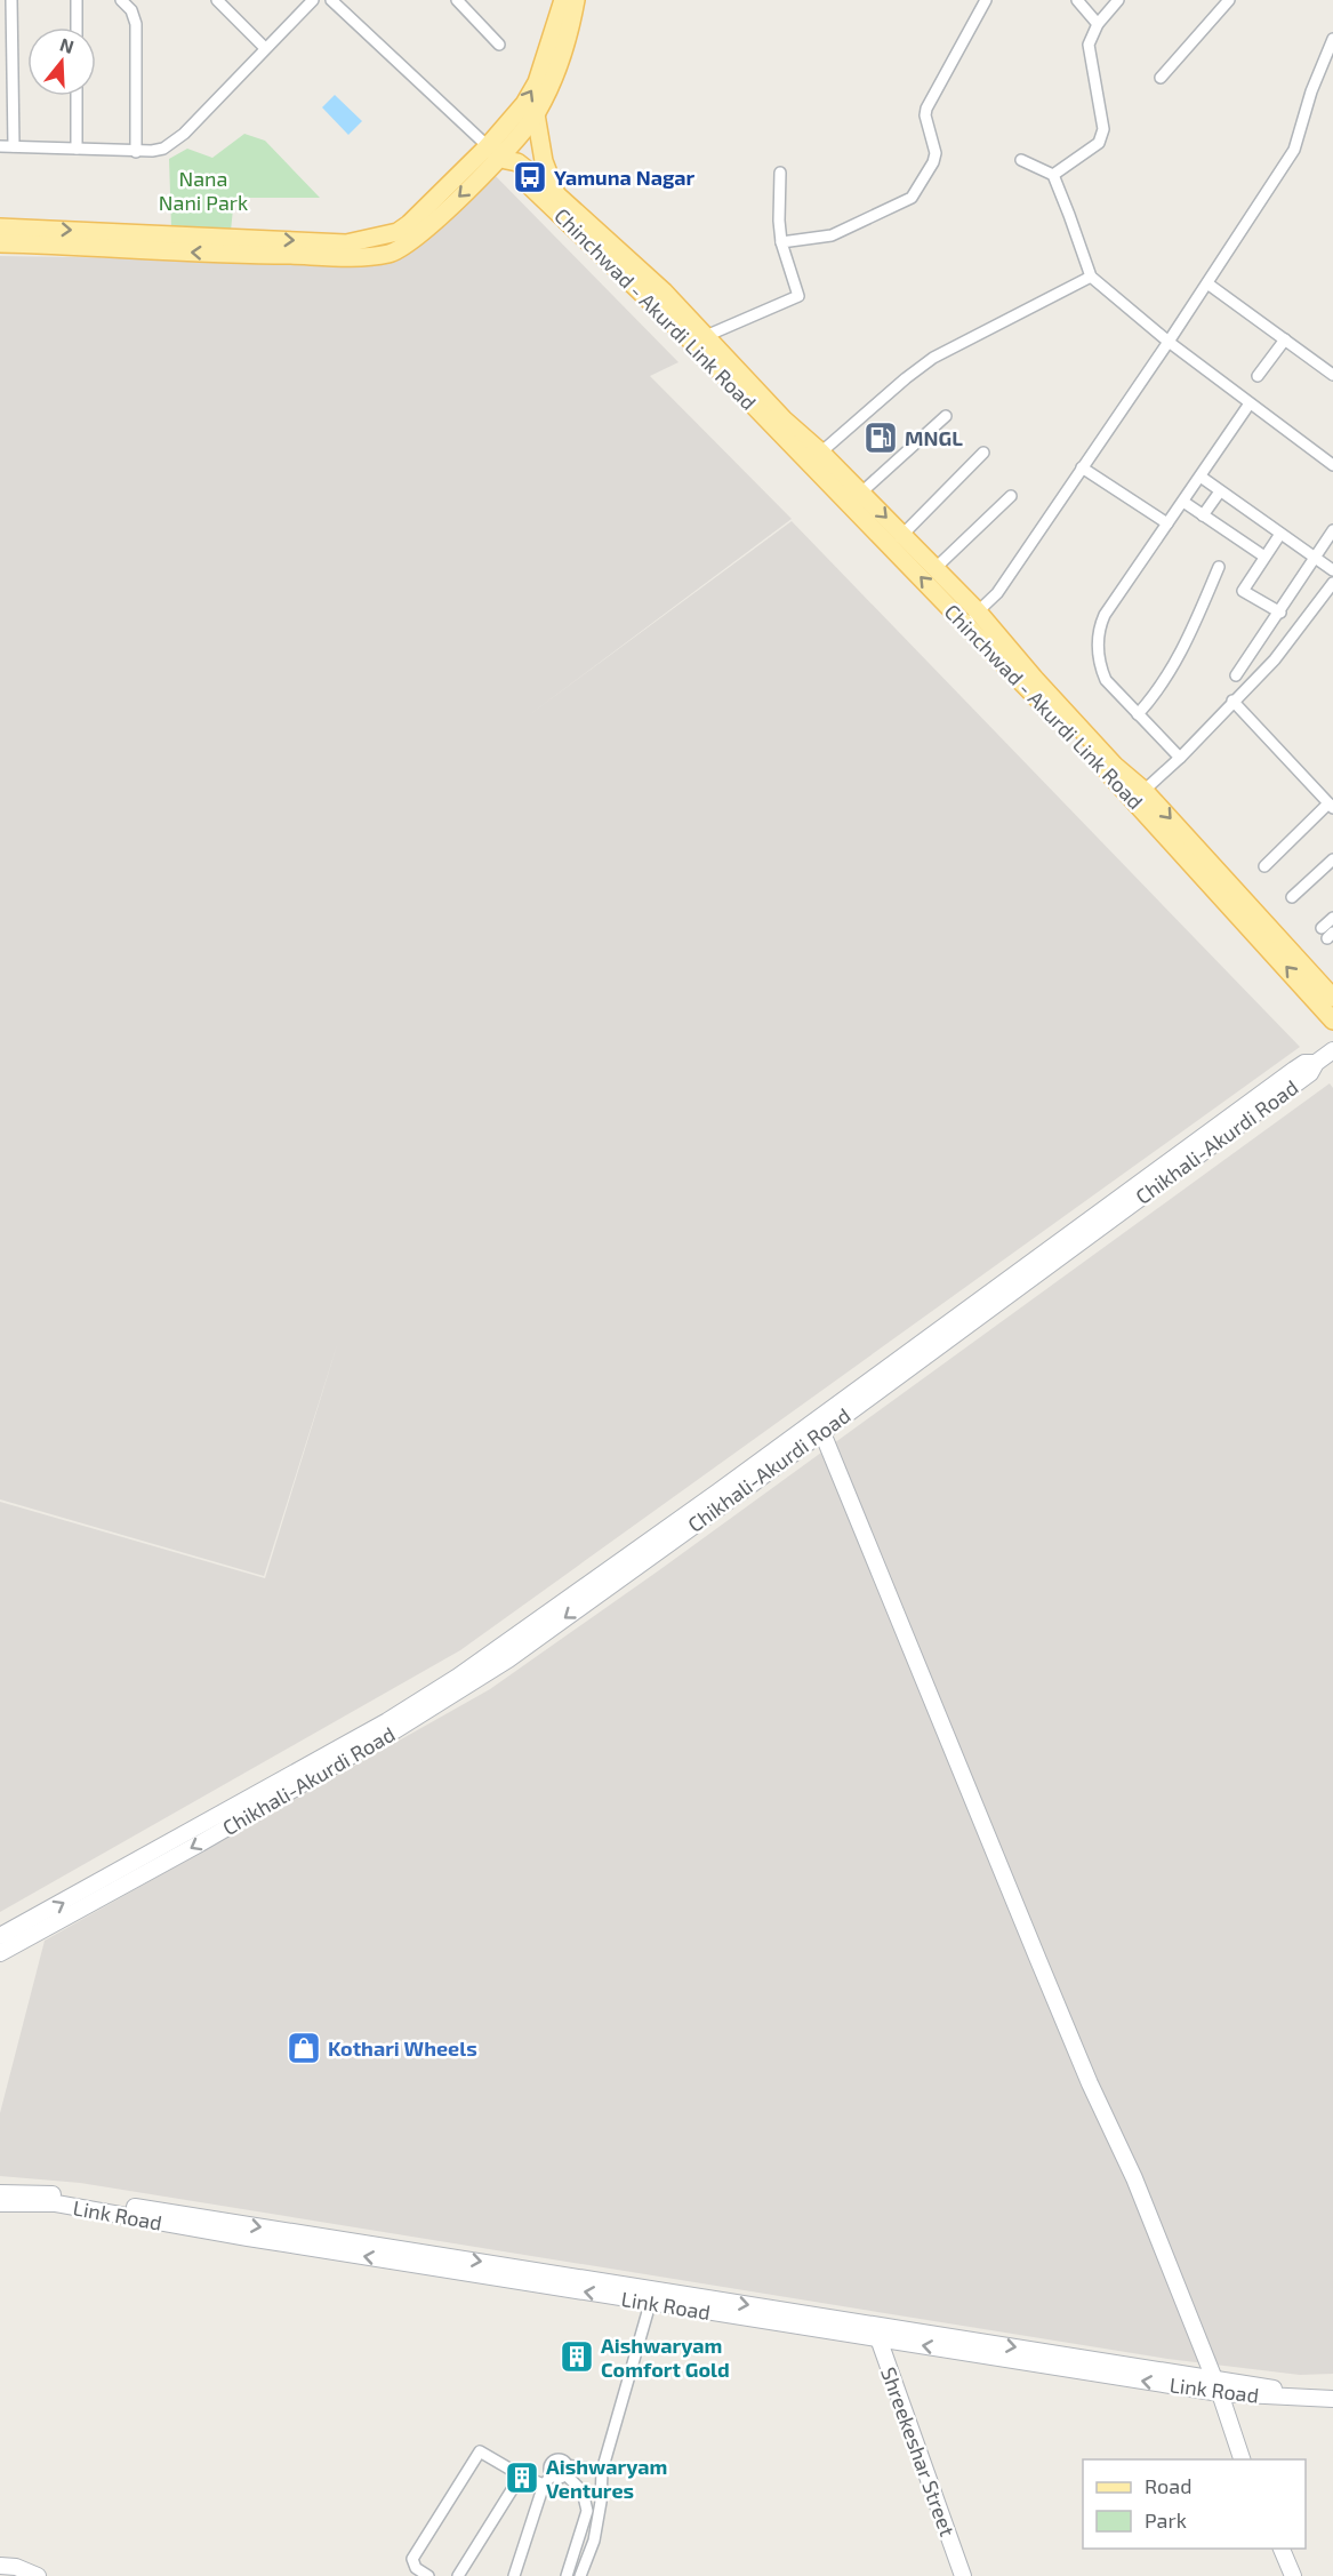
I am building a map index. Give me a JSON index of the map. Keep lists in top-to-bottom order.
{
  "streets": {
    "main road": ["Chinchwad - Akurdi Link Road"],
    "street": ["Chikhali-Akurdi Road", "Link Road", "Shreekeshar Street"]
  },
  "crossings": [
    ["Link Road", "Shreekeshar Street"]
  ],
  "parks": ["Nana Nani Park"],
  "places": {
    "bus stop": ["Yamuna Nagar"],
    "fuel station": ["MNGL"],
    "shop": ["Kothari Wheels"],
    "building": ["Aishwaryam Comfort Gold", "Aishwaryam Ventures"]
  },
  "legend": ["Road", "Park"],
  "north": "top"
}
